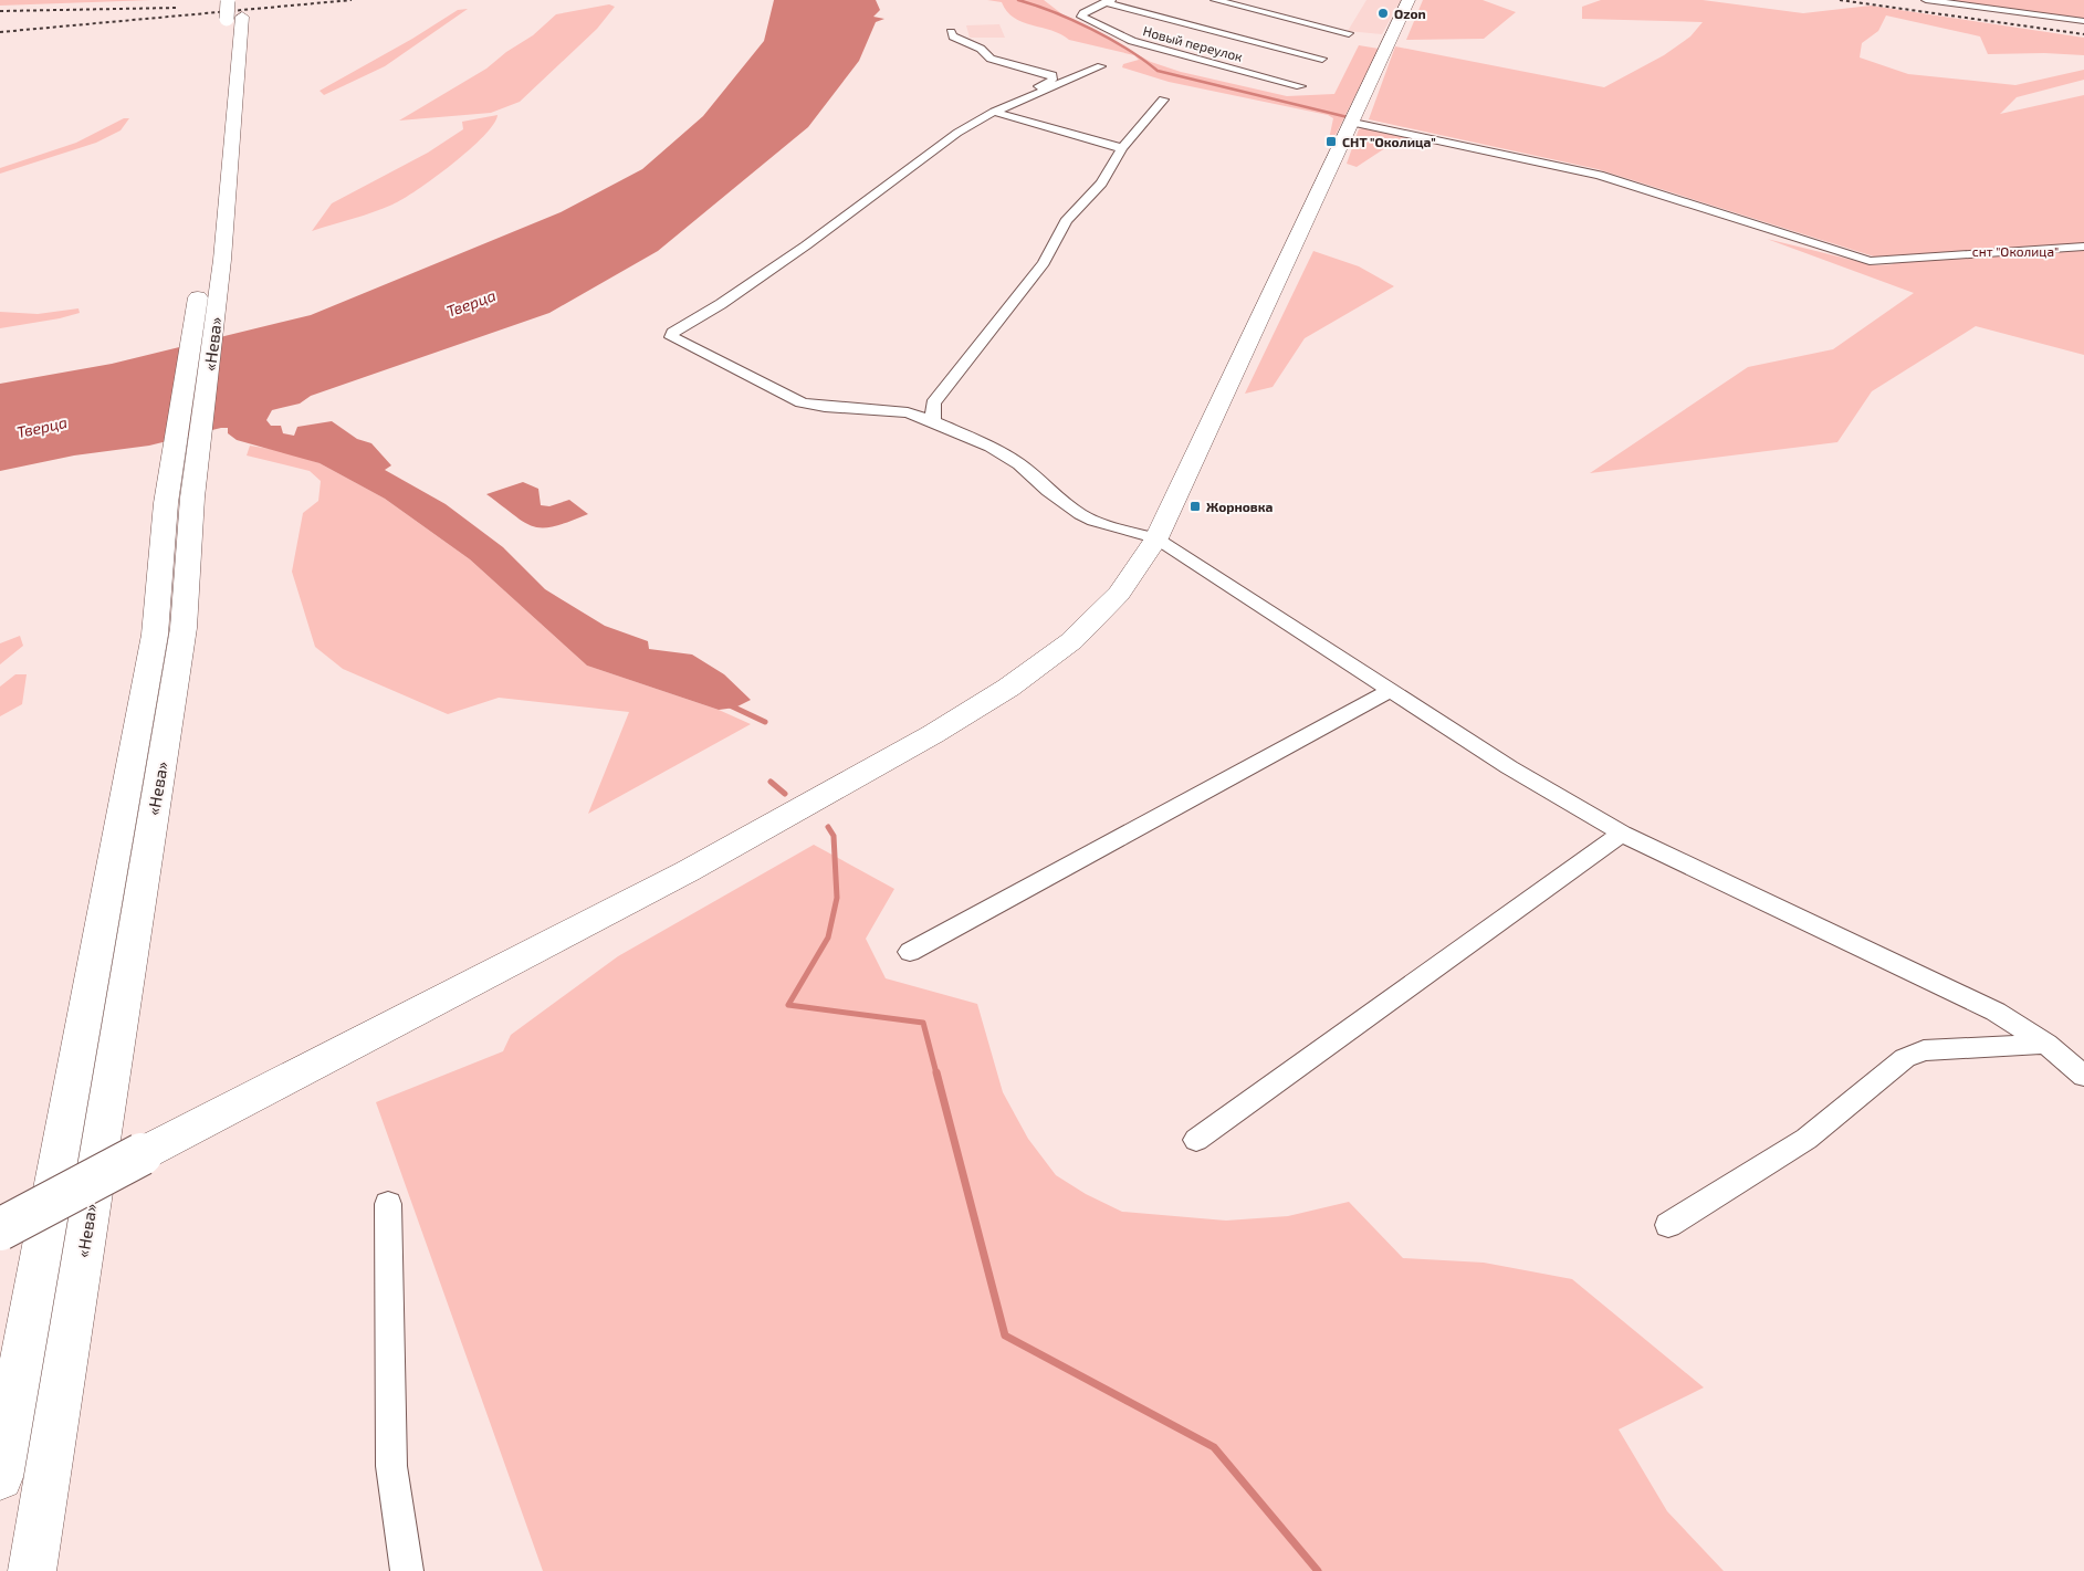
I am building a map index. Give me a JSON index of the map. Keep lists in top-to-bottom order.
{
  "streets": {
    "main road": ["«Нева»"],
    "street": ["Новый переулок"]
  },
  "water": ["Тверца"],
  "parks": ["снт \"Околица\""],
  "places": {
    "other": ["Ozon"],
    "transit": ["СНТ \"Околица\"", "Жорновка"]
  }
}
